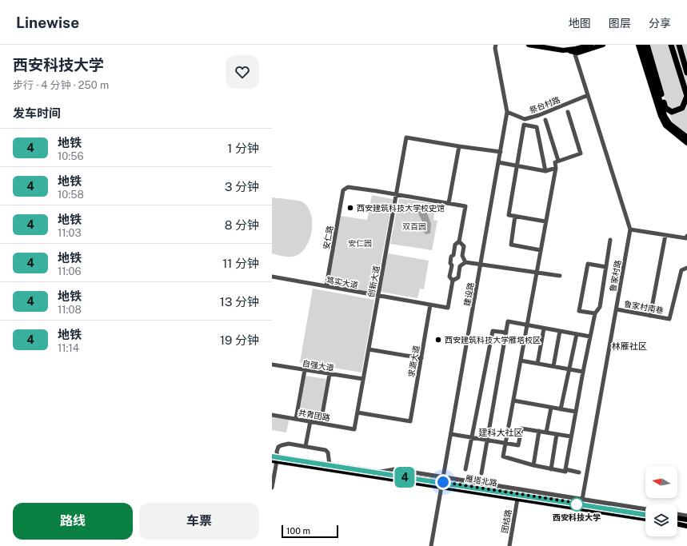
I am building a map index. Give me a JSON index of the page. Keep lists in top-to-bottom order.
{
  "streets": {
    "main road": ["雁塔北路"],
    "street": [
      "祭台村路",
      "安仁路",
      "鲁家村路",
      "创新大道",
      "笃实大道",
      "建设路",
      "鲁家村南巷",
      "求源大道",
      "自强大道",
      "共青团路",
      "团结路"
    ]
  },
  "crossings": [
    ["祭台村路", "鲁家村路"],
    ["祭台村路", "建设路"],
    ["安仁路", "创新大道"],
    ["安仁路", "笃实大道"],
    ["鲁家村路", "鲁家村南巷"],
    ["鲁家村路", "雁塔北路"],
    ["创新大道", "笃实大道"],
    ["创新大道", "求源大道"],
    ["创新大道", "自强大道"],
    ["创新大道", "共青团路"],
    ["笃实大道", "求源大道"],
    ["建设路", "雁塔北路"],
    ["雁塔北路", "团结路"]
  ],
  "districts": ["林雁社区", "建科大社区"],
  "parks": ["双百园", "安仁园"],
  "places": ["西安建筑科技大学校史馆", "西安建筑科技大学雁塔校区", "西安科技大学"],
  "lines": ["metro line 4"],
  "scale_bar": "100 m",
  "north": "left",
  "page": {
    "header": "Linewise",
    "nav": ["地图", "图层", "分享"],
    "heading": [
      ["西安科技大学", "步行 · 4 分钟 · 250 m"],
      "发车时间"
    ],
    "on_map": "4",
    "list": [
      {
        "mark": "4",
        "name": "地铁",
        "note": "10:56",
        "value": "1 分钟"
      },
      {
        "mark": "4",
        "name": "地铁",
        "note": "10:58",
        "value": "3 分钟"
      },
      {
        "mark": "4",
        "name": "地铁",
        "note": "11:03",
        "value": "8 分钟"
      },
      {
        "mark": "4",
        "name": "地铁",
        "note": "11:06",
        "value": "11 分钟"
      },
      {
        "mark": "4",
        "name": "地铁",
        "note": "11:08",
        "value": "13 分钟"
      },
      {
        "mark": "4",
        "name": "地铁",
        "note": "11:14",
        "value": "19 分钟"
      }
    ],
    "buttons": ["路线", "车票"],
    "scale": "100 m"
  }
}
